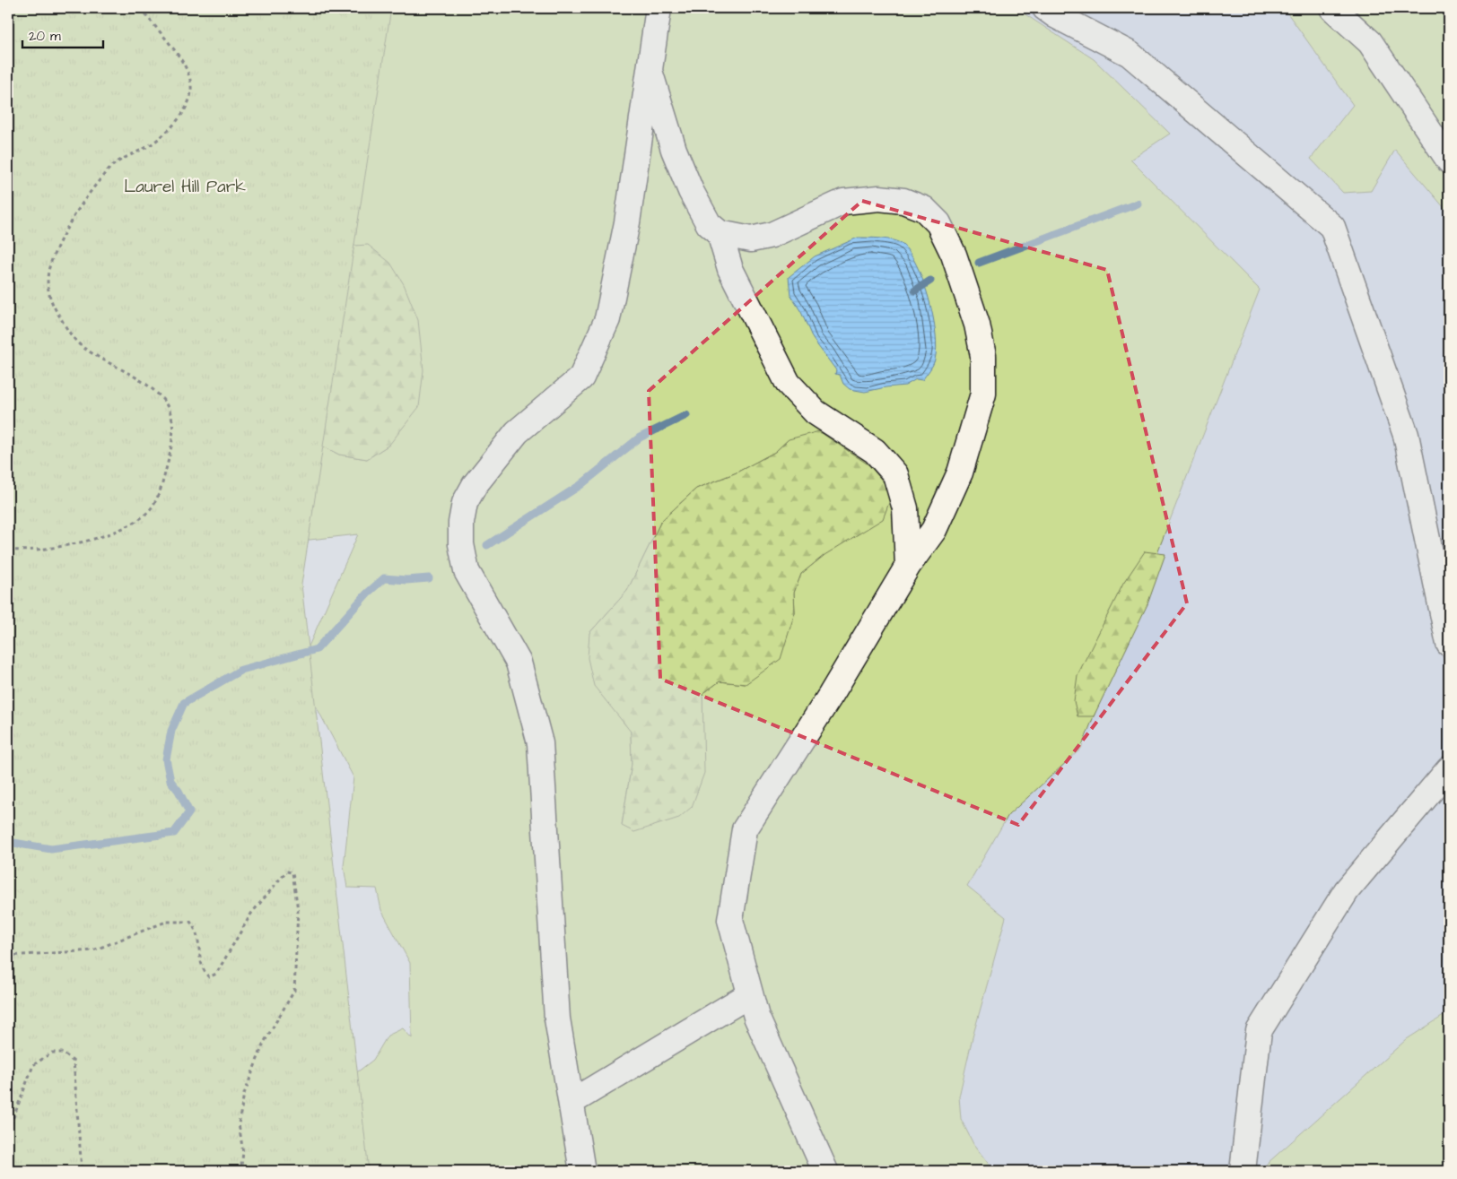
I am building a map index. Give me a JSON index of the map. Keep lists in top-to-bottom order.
{
  "parks": ["Laurel Hill Park"],
  "scale_bar": "20 m"
}
